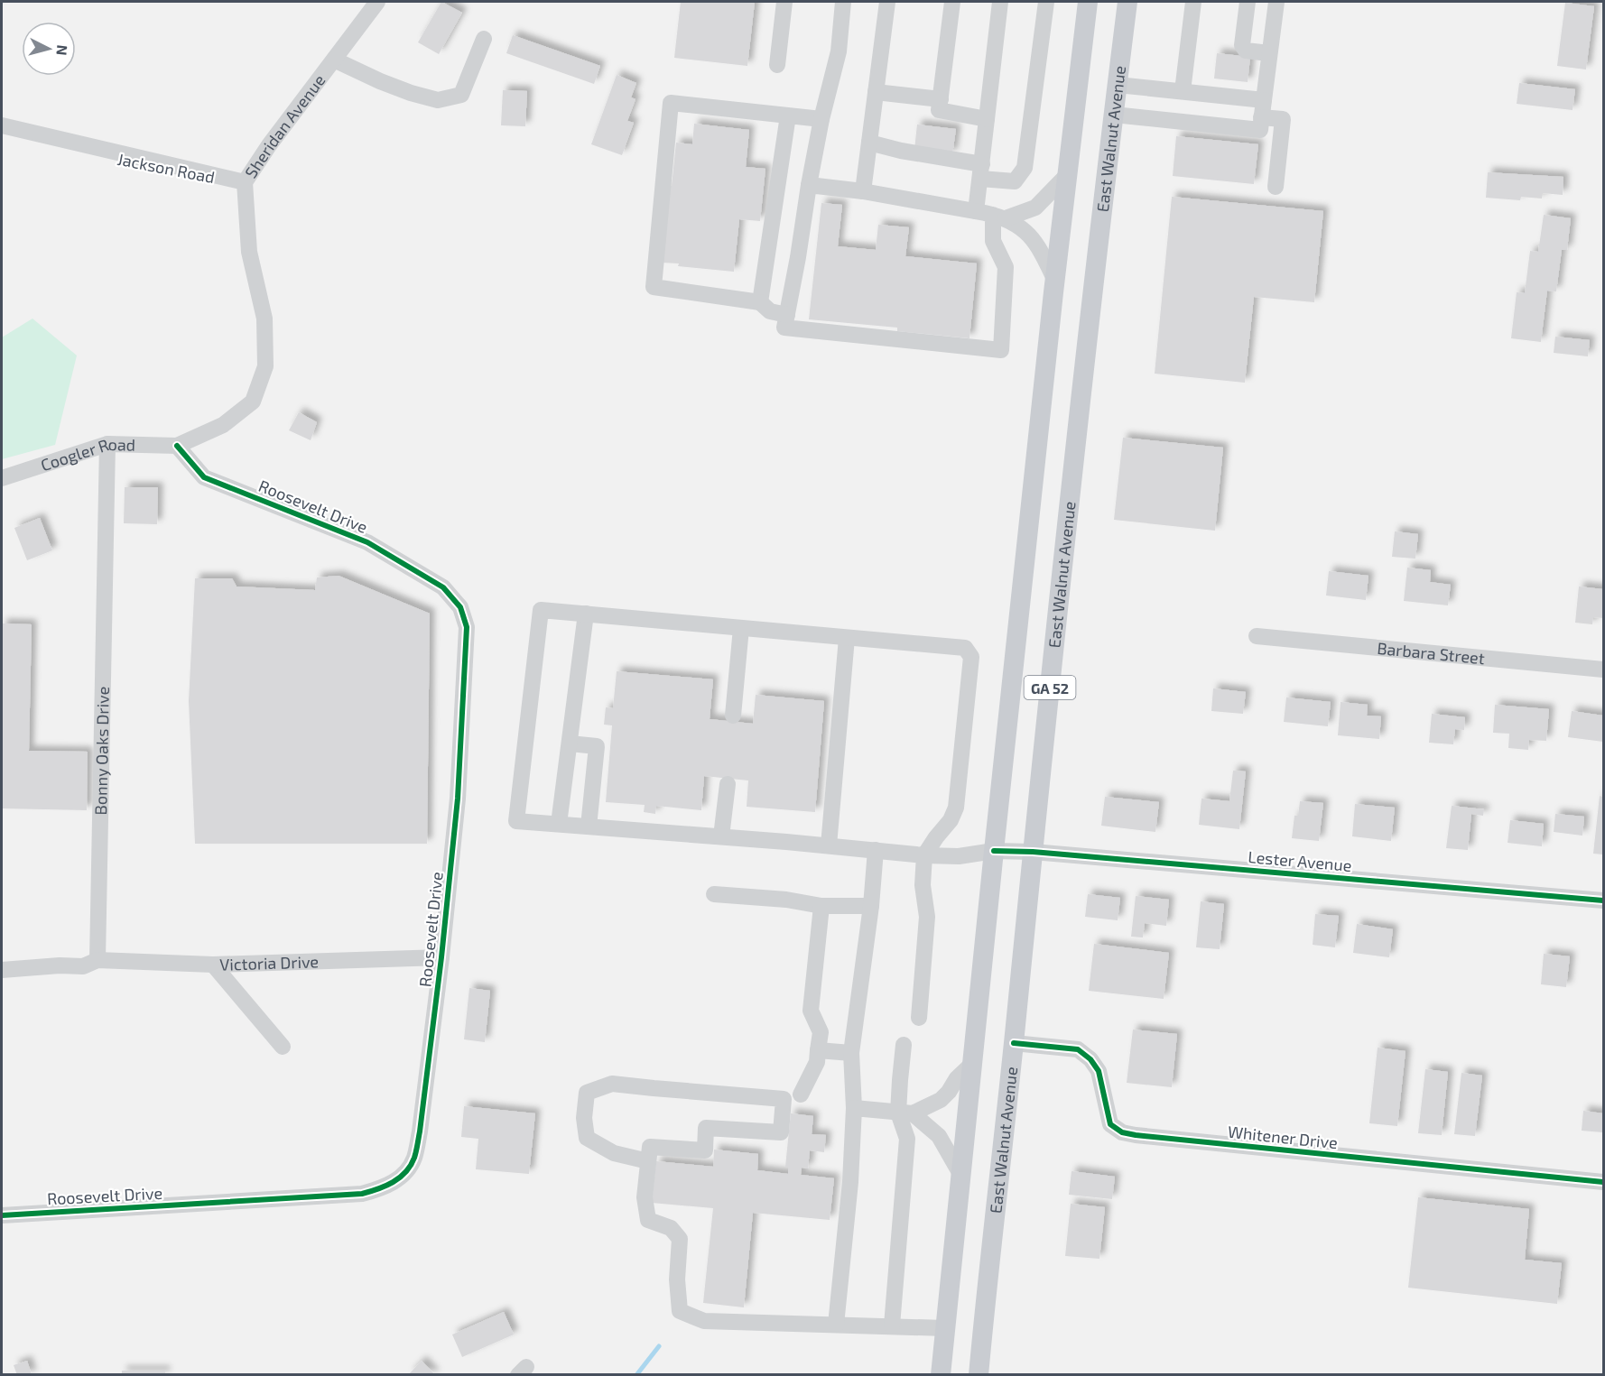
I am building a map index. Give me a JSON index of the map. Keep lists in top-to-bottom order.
{
  "streets": {
    "main road": ["East Walnut Avenue", "GA 52"],
    "street": [
      "Sheridan Avenue",
      "Jackson Road",
      "Coogler Road",
      "Roosevelt Drive",
      "Barbara Street",
      "Bonny Oaks Drive",
      "Lester Avenue",
      "Victoria Drive",
      "Whitener Drive"
    ]
  },
  "crossings": [
    ["Sheridan Avenue", "Jackson Road"],
    ["Sheridan Avenue", "Coogler Road"],
    ["Sheridan Avenue", "Roosevelt Drive"],
    ["East Walnut Avenue", "Lester Avenue"],
    ["East Walnut Avenue", "Whitener Drive"],
    ["Coogler Road", "Roosevelt Drive"],
    ["Coogler Road", "Bonny Oaks Drive"],
    ["Roosevelt Drive", "Victoria Drive"],
    ["GA 52", "Lester Avenue"],
    ["Bonny Oaks Drive", "Victoria Drive"]
  ],
  "north": "right"
}
